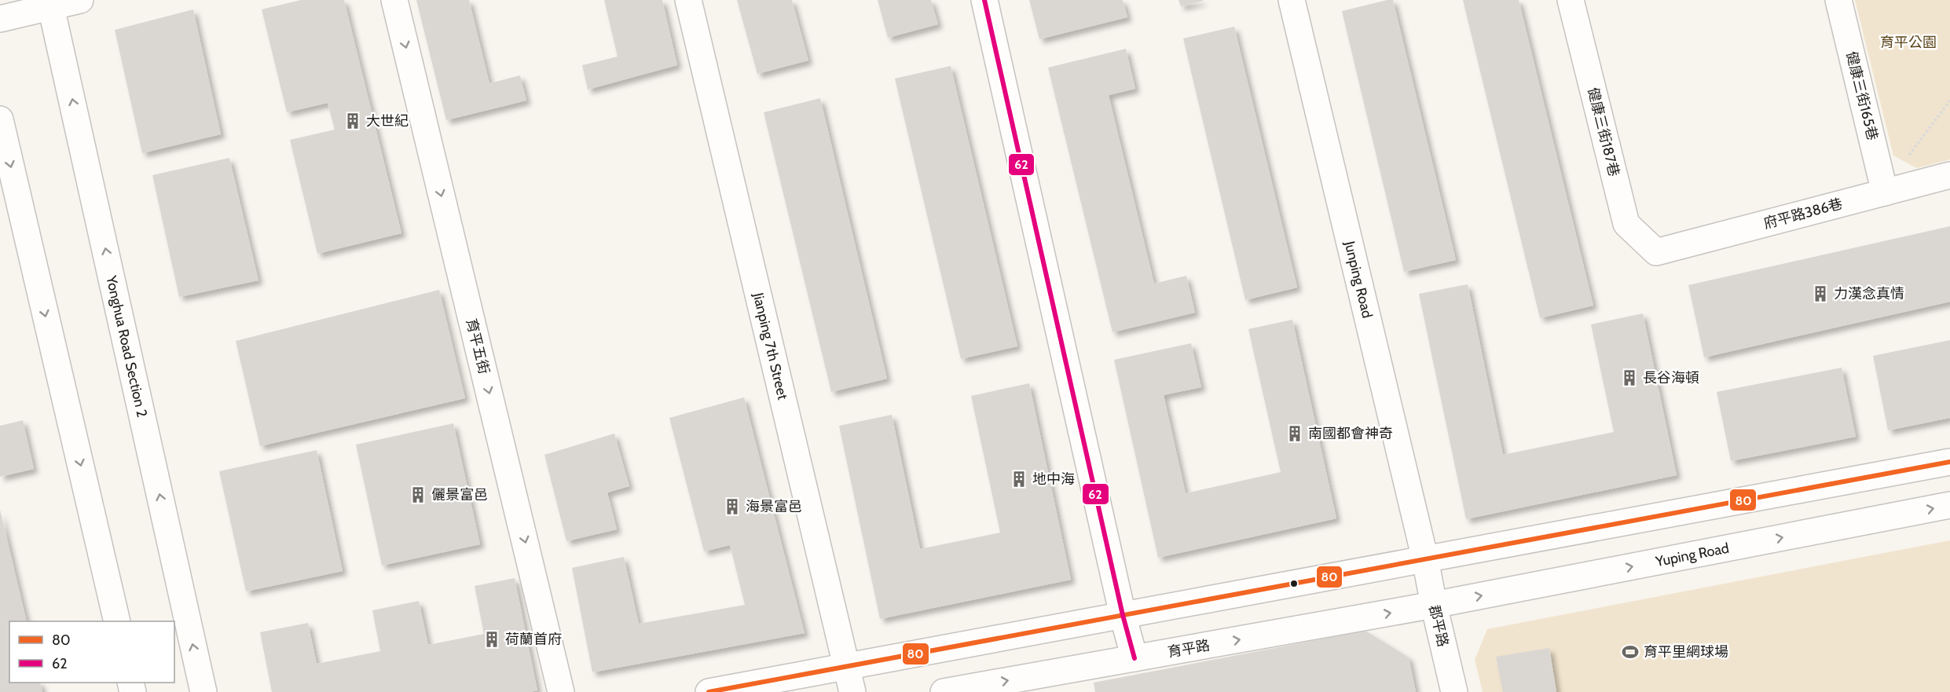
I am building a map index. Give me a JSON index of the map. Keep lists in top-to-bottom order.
{
  "streets": {
    "street": [
      "健康三街165巷",
      "健康三街187巷",
      "府平路386巷",
      "Junping Road",
      "Yonghua Road Section 2",
      "育平五街",
      "Jianping 7th Street",
      "Yuping Road",
      "郡平路",
      "育平路"
    ]
  },
  "crossings": [
    ["健康三街165巷", "府平路386巷"],
    ["健康三街187巷", "府平路386巷"],
    ["Junping Road", "郡平路"],
    ["Yuping Road", "郡平路"],
    ["Yuping Road", "育平路"],
    ["郡平路", "育平路"]
  ],
  "one_way": ["育平五街"],
  "parks": ["育平公園"],
  "places": {
    "building": [
      "大世紀",
      "力漢念真情",
      "長谷海頓",
      "南國都會神奇",
      "地中海",
      "儷景富邑",
      "海景富邑",
      "荷蘭首府"
    ],
    "sports": ["育平里網球場"]
  },
  "lines": ["transit line 62", "transit line 80"],
  "legend": ["80", "62"]
}
